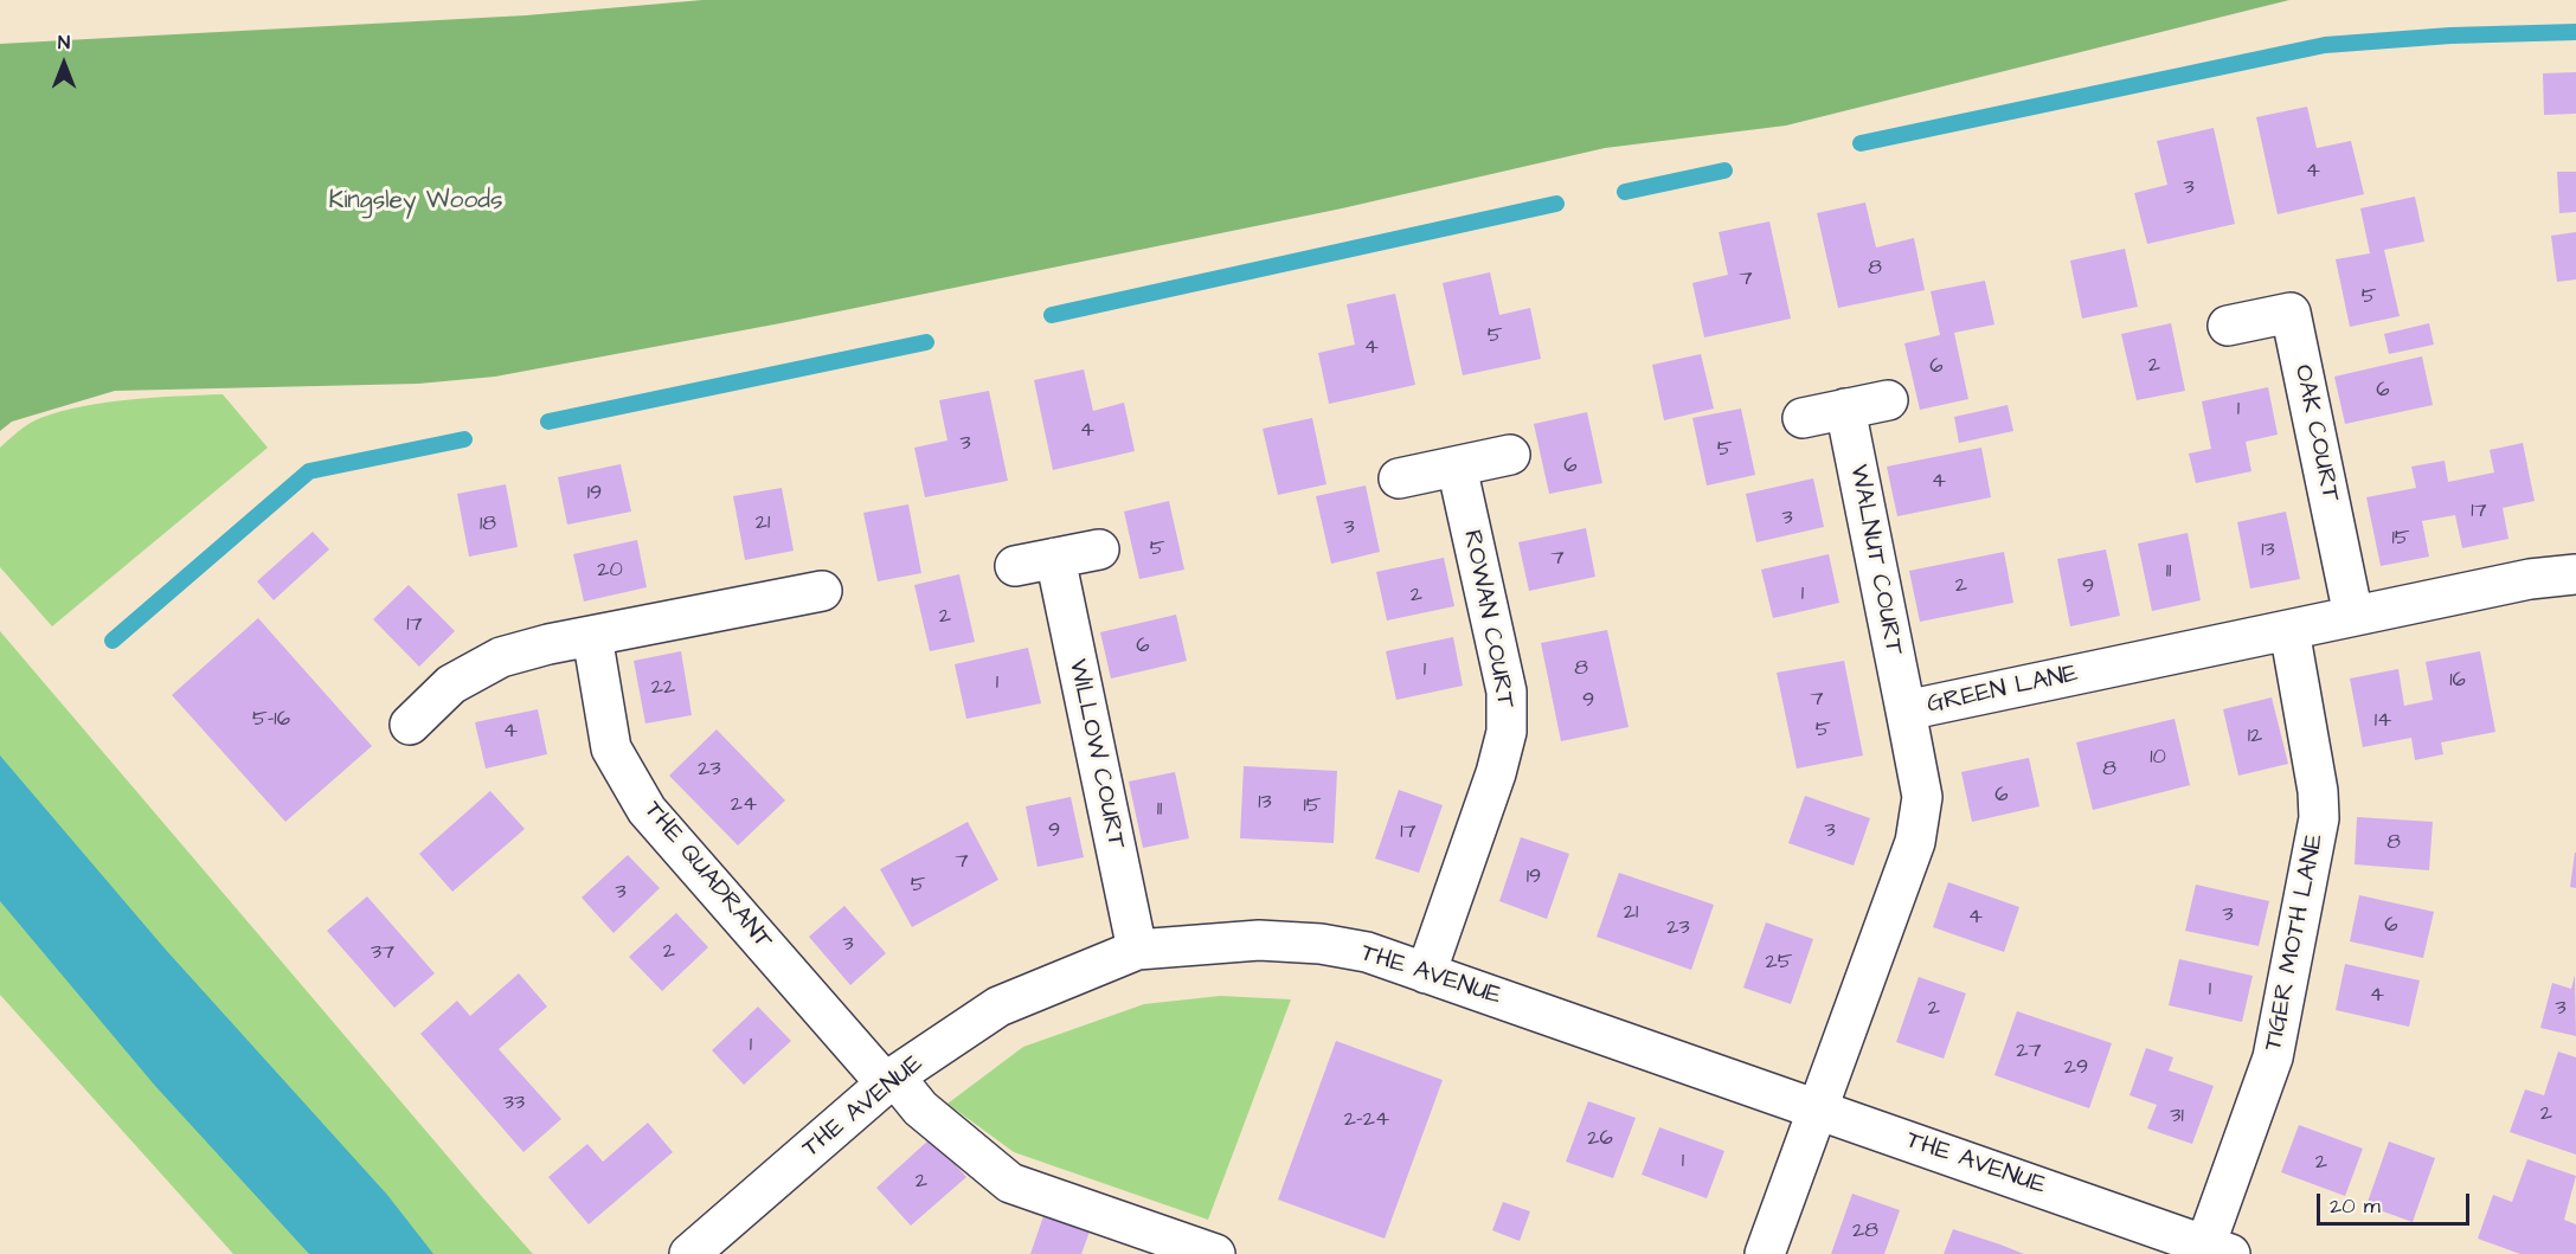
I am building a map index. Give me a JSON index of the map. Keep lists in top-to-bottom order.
{
  "streets": {
    "street": [
      "OAK COURT",
      "WALNUT COURT",
      "ROWAN COURT",
      "GREEN LANE",
      "WILLOW COURT",
      "THE QUADRANT",
      "TIGER MOTH LANE",
      "THE AVENUE"
    ]
  },
  "crossings": [
    ["OAK COURT", "GREEN LANE"],
    ["WALNUT COURT", "GREEN LANE"],
    ["ROWAN COURT", "THE AVENUE"],
    ["GREEN LANE", "TIGER MOTH LANE"],
    ["GREEN LANE", "THE AVENUE"],
    ["WILLOW COURT", "THE AVENUE"],
    ["THE QUADRANT", "THE AVENUE"],
    ["TIGER MOTH LANE", "THE AVENUE"]
  ],
  "parks": ["Kingsley Woods"],
  "house_numbers": [
    "4",
    "3",
    "8",
    "7",
    "5",
    "5",
    "4",
    "2",
    "6",
    "6",
    "1",
    "4",
    "3",
    "5",
    "6",
    "4",
    "19",
    "17",
    "3",
    "21",
    "18",
    "3",
    "15",
    "5",
    "13",
    "7",
    "20",
    "11",
    "2",
    "9",
    "1",
    "2",
    "2",
    "17",
    "6",
    "8",
    "1",
    "16",
    "1",
    "22",
    "7",
    "9",
    "5-16",
    "14",
    "5",
    "4",
    "12",
    "10",
    "23",
    "8",
    "6",
    "13",
    "24",
    "15",
    "11",
    "9",
    "3",
    "17",
    "8",
    "7",
    "19",
    "5",
    "3",
    "21",
    "3",
    "4",
    "6",
    "23",
    "3",
    "2",
    "37",
    "25",
    "1",
    "4",
    "2",
    "3",
    "1",
    "27",
    "29",
    "33",
    "2",
    "31",
    "2-24",
    "26",
    "1",
    "2",
    "2",
    "28"
  ],
  "scale_bar": "20 m",
  "north": "top"
}
